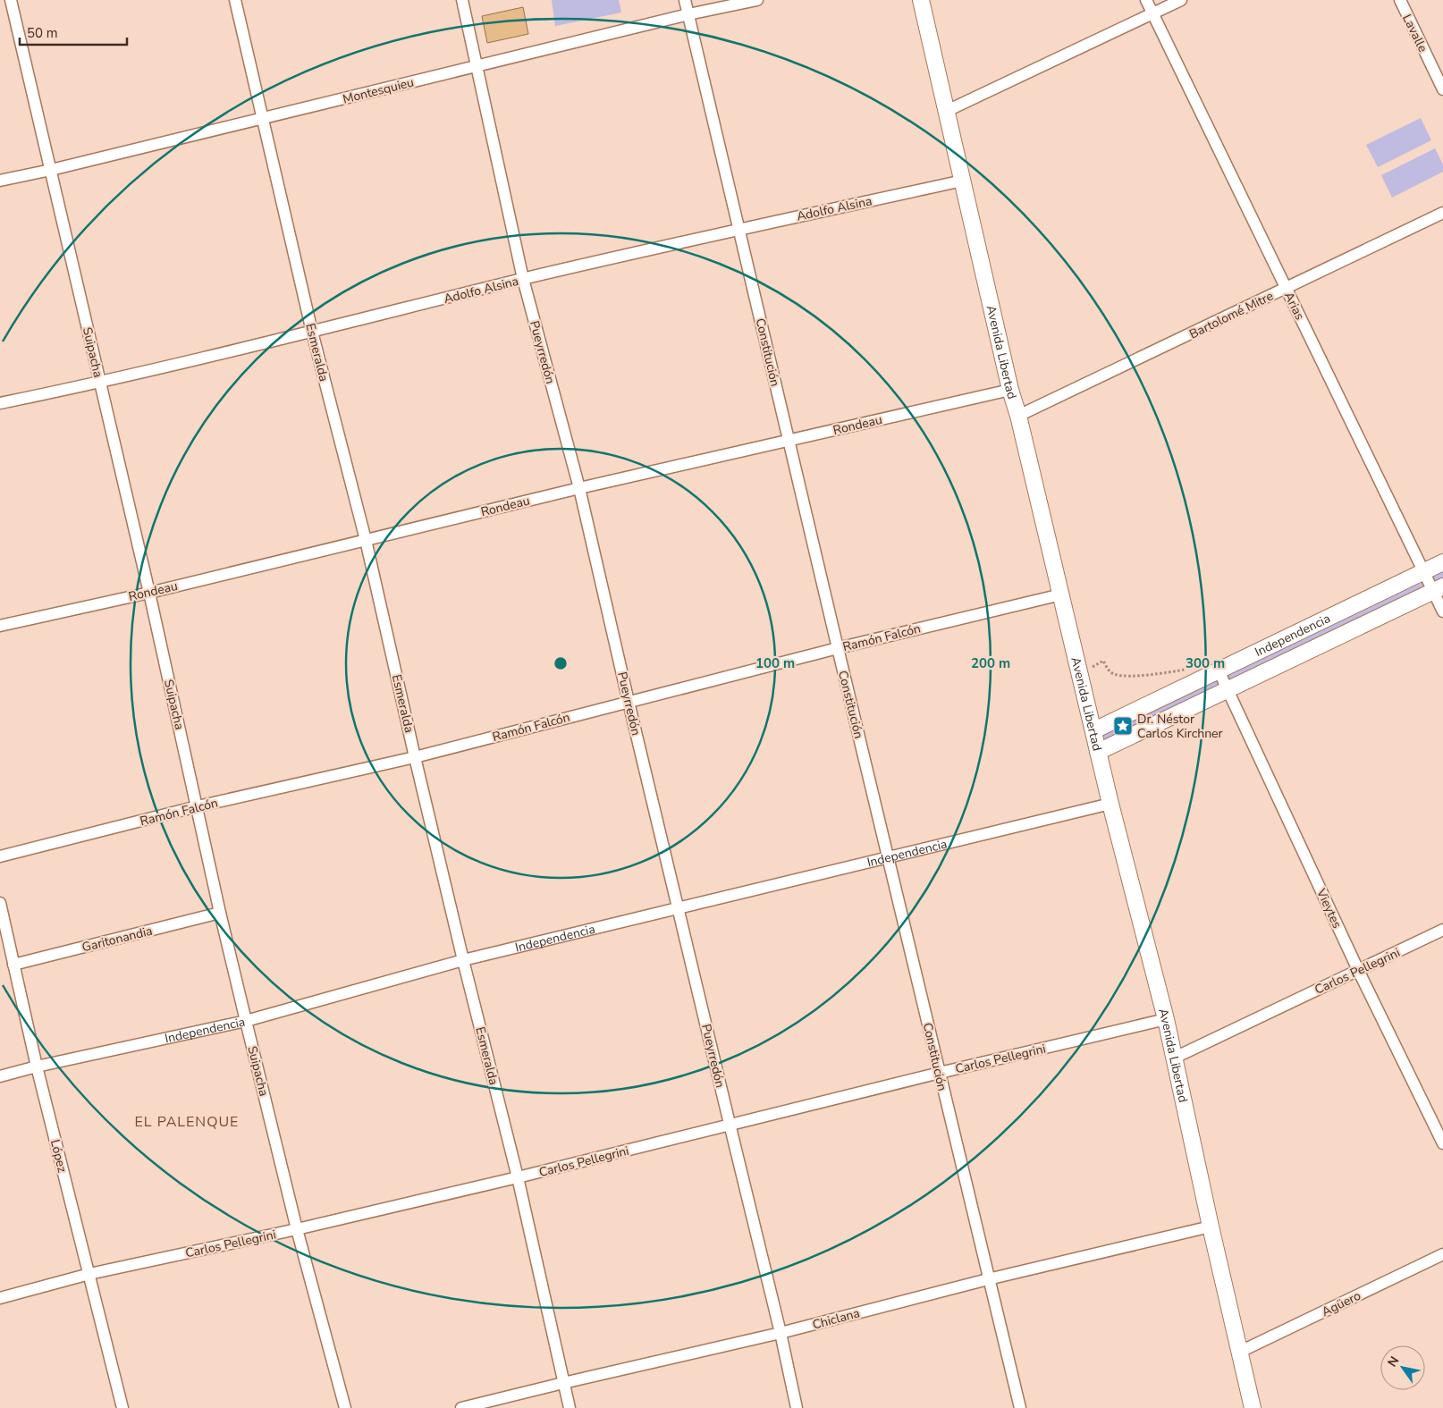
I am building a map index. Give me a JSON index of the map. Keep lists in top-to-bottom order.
{
  "streets": {
    "main road": ["Avenida Libertad", "Independencia"],
    "street": [
      "Lavalle",
      "Montesquieu",
      "Adolfo Alsina",
      "Arias",
      "Bartolomé Mitre",
      "Suipacha",
      "Esmeralda",
      "Pueyrredón",
      "Constitución",
      "Rondeau",
      "Ramón Falcón",
      "Vieytes",
      "Garitonandia",
      "Carlos Pellegrini",
      "López",
      "Agüero",
      "Chiclana"
    ]
  },
  "crossings": [
    ["Montesquieu", "Suipacha"],
    ["Montesquieu", "Esmeralda"],
    ["Montesquieu", "Pueyrredón"],
    ["Montesquieu", "Constitución"],
    ["Adolfo Alsina", "Suipacha"],
    ["Adolfo Alsina", "Esmeralda"],
    ["Adolfo Alsina", "Pueyrredón"],
    ["Adolfo Alsina", "Constitución"],
    ["Adolfo Alsina", "Avenida Libertad"],
    ["Arias", "Bartolomé Mitre"],
    ["Arias", "Independencia"],
    ["Bartolomé Mitre", "Avenida Libertad"],
    ["Suipacha", "Rondeau"],
    ["Suipacha", "Independencia"],
    ["Suipacha", "Ramón Falcón"],
    ["Suipacha", "Garitonandia"],
    ["Suipacha", "Carlos Pellegrini"],
    ["Esmeralda", "Rondeau"],
    ["Esmeralda", "Independencia"],
    ["Esmeralda", "Ramón Falcón"],
    ["Esmeralda", "Carlos Pellegrini"],
    ["Esmeralda", "Chiclana"],
    ["Pueyrredón", "Rondeau"],
    ["Pueyrredón", "Independencia"],
    ["Pueyrredón", "Ramón Falcón"],
    ["Pueyrredón", "Carlos Pellegrini"],
    ["Pueyrredón", "Chiclana"],
    ["Constitución", "Rondeau"],
    ["Constitución", "Independencia"],
    ["Constitución", "Ramón Falcón"],
    ["Constitución", "Carlos Pellegrini"],
    ["Constitución", "Chiclana"],
    ["Avenida Libertad", "Rondeau"],
    ["Avenida Libertad", "Independencia"],
    ["Avenida Libertad", "Ramón Falcón"],
    ["Avenida Libertad", "Carlos Pellegrini"],
    ["Avenida Libertad", "Agüero"],
    ["Avenida Libertad", "Chiclana"],
    ["Independencia", "Vieytes"],
    ["Independencia", "López"],
    ["Vieytes", "Carlos Pellegrini"],
    ["Garitonandia", "López"],
    ["Carlos Pellegrini", "López"]
  ],
  "districts": ["EL PALENQUE"],
  "places": {
    "place": ["Dr. Néstor Carlos Kirchner"]
  },
  "scale_bar": "50 m",
  "north": "top left",
  "rings": ["100 m", "200 m", "300 m"]
}
